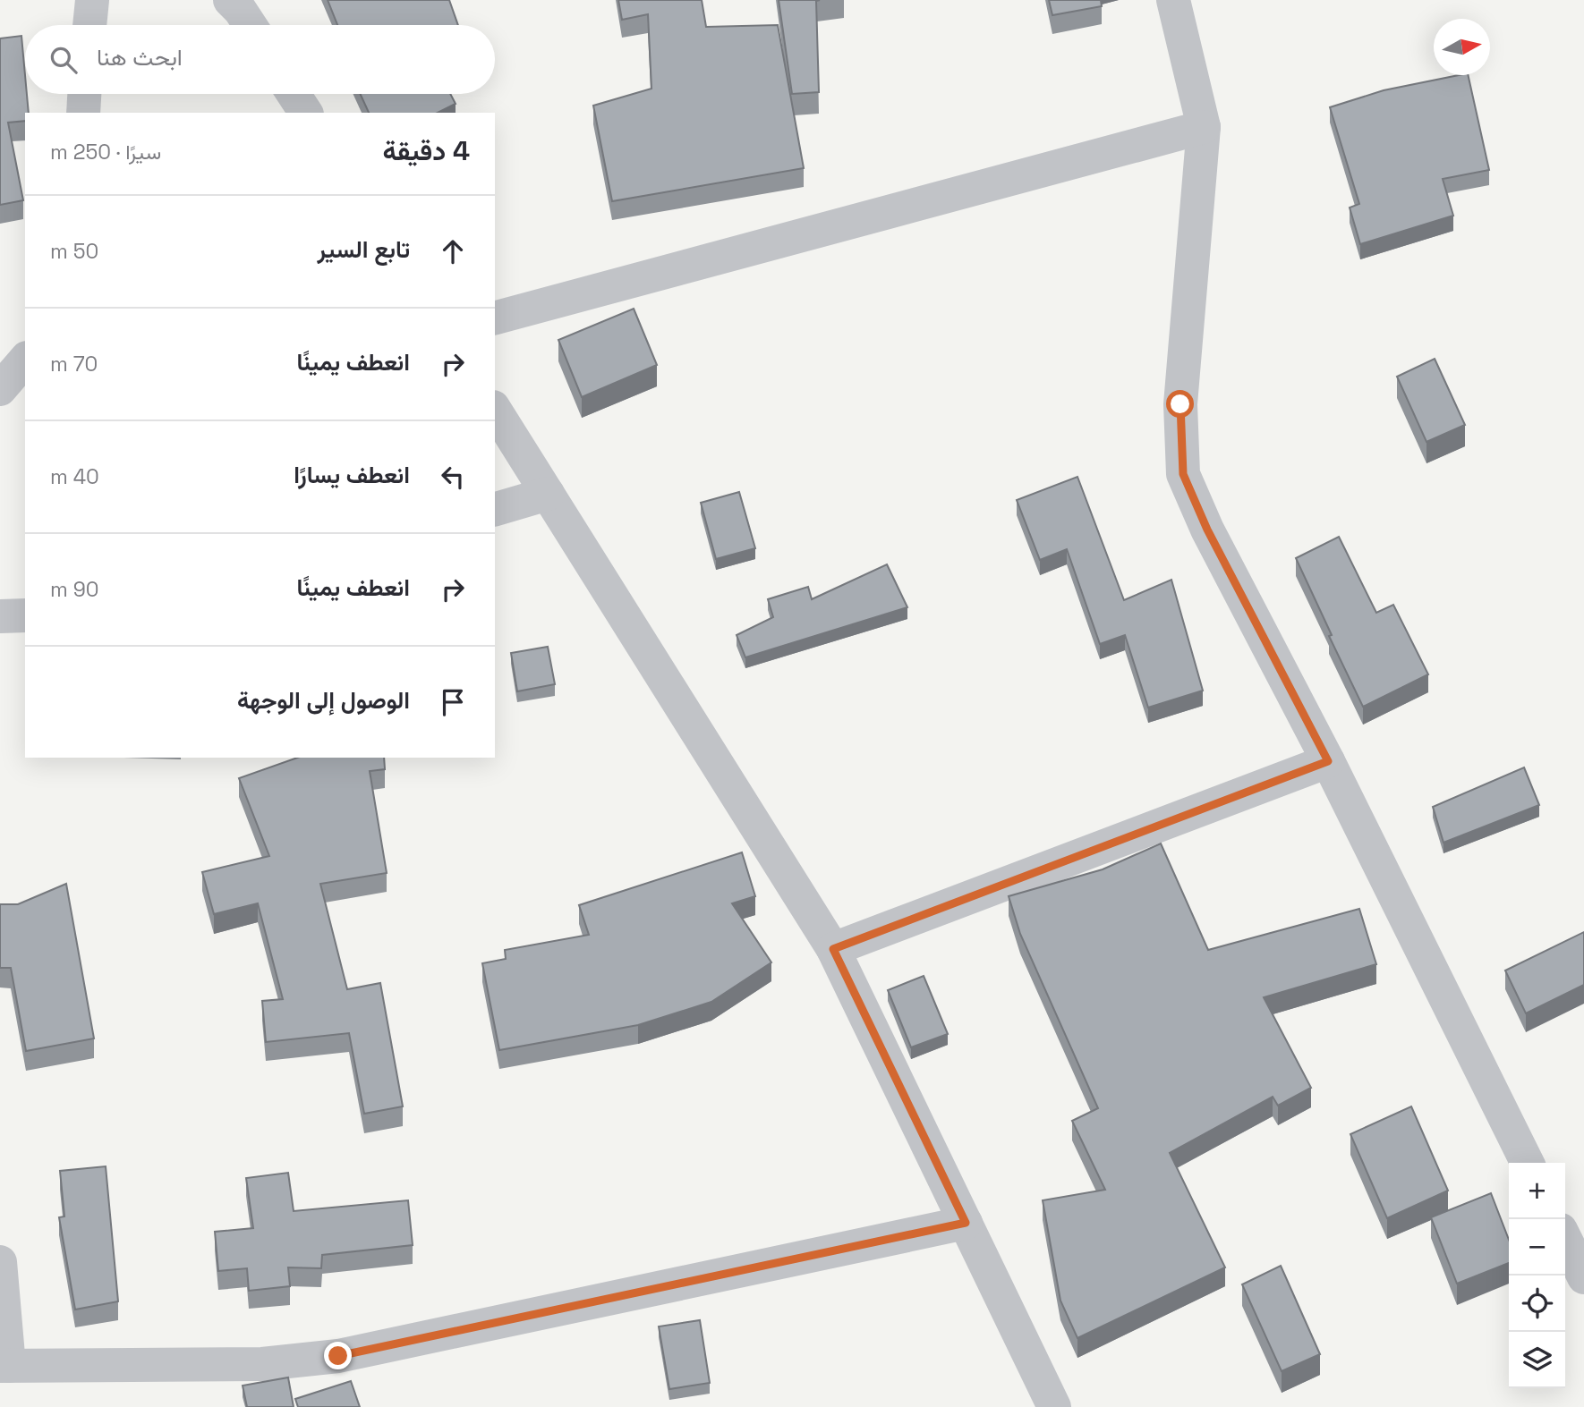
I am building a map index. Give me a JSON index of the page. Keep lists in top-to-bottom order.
{
  "north": "right",
  "page": {
    "search": "ابحث هنا",
    "heading": ["4 دقيقة", "سيرًا · 250 m"],
    "list": [
      ["تابع السير", "50 m"],
      ["انعطف يمينًا", "70 m"],
      ["انعطف يسارًا", "40 m"],
      ["انعطف يمينًا", "90 m"],
      "الوصول إلى الوجهة"
    ],
    "map_buttons": ["+", "−"]
  }
}
